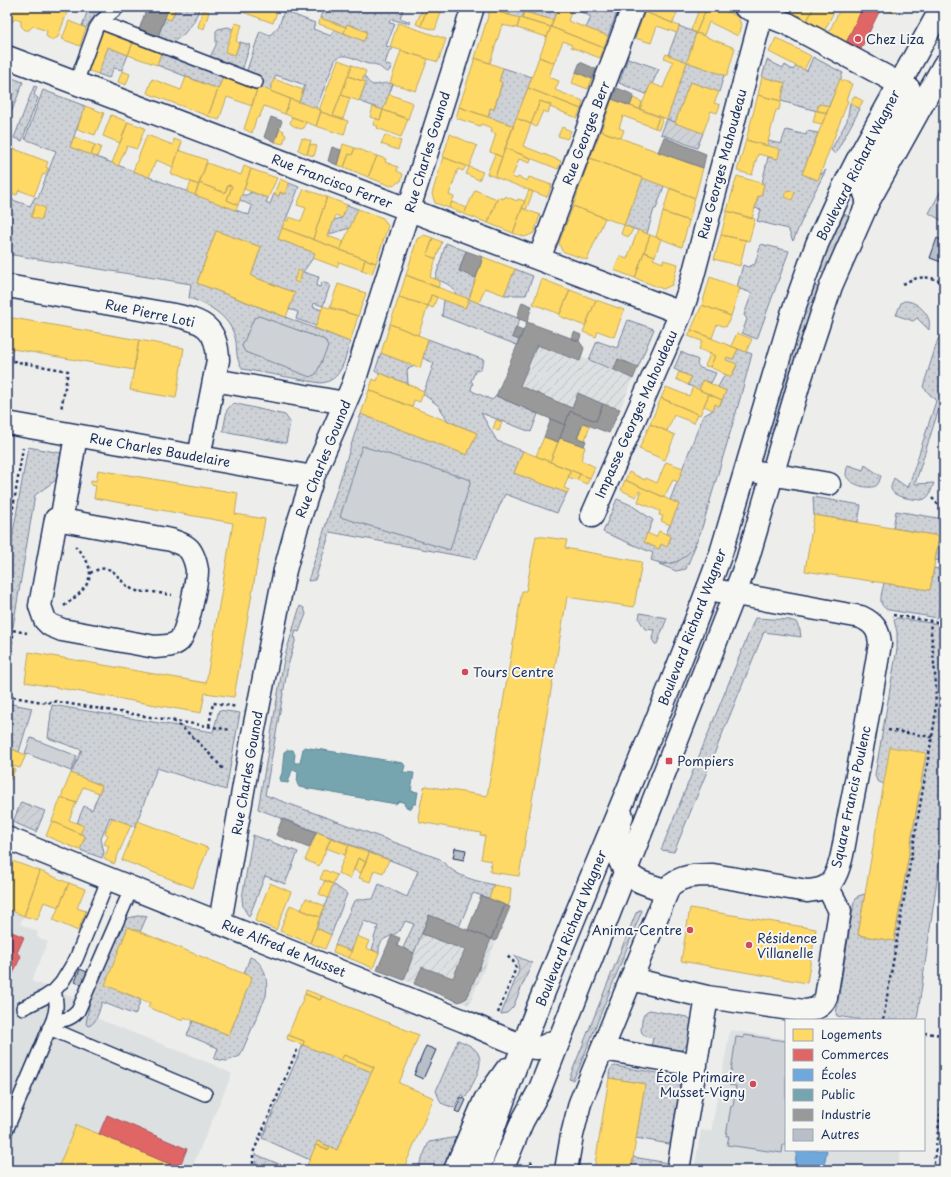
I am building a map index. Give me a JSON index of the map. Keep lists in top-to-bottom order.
{
  "streets": {
    "street": [
      "Rue Georges Berr",
      "Rue Charles Gounod",
      "Rue Georges Mahoudeau",
      "Boulevard Richard Wagner",
      "Rue Francisco Ferrer",
      "Rue Pierre Loti",
      "Impasse Georges Mahoudeau",
      "Rue Charles Baudelaire",
      "Square Francis Poulenc",
      "Rue Alfred de Musset"
    ]
  },
  "crossings": [
    ["Rue Georges Berr", "Rue Francisco Ferrer"],
    ["Rue Charles Gounod", "Rue Francisco Ferrer"],
    ["Rue Charles Gounod", "Rue Charles Baudelaire"],
    ["Rue Charles Gounod", "Rue Alfred de Musset"],
    ["Rue Georges Mahoudeau", "Rue Francisco Ferrer"],
    ["Rue Georges Mahoudeau", "Impasse Georges Mahoudeau"],
    ["Boulevard Richard Wagner", "Rue Alfred de Musset"],
    ["Rue Francisco Ferrer", "Impasse Georges Mahoudeau"],
    ["Rue Pierre Loti", "Rue Charles Baudelaire"]
  ],
  "places": {
    "other": [
      "Chez Liza",
      "Tours Centre",
      "Anima-Centre",
      "Résidence Villanelle",
      "École Primaire Musset-Vigny"
    ],
    "transit": ["Pompiers"]
  },
  "legend": [
    "Logements",
    "Commerces",
    "Écoles",
    "Public",
    "Industrie",
    "Autres"
  ]
}
